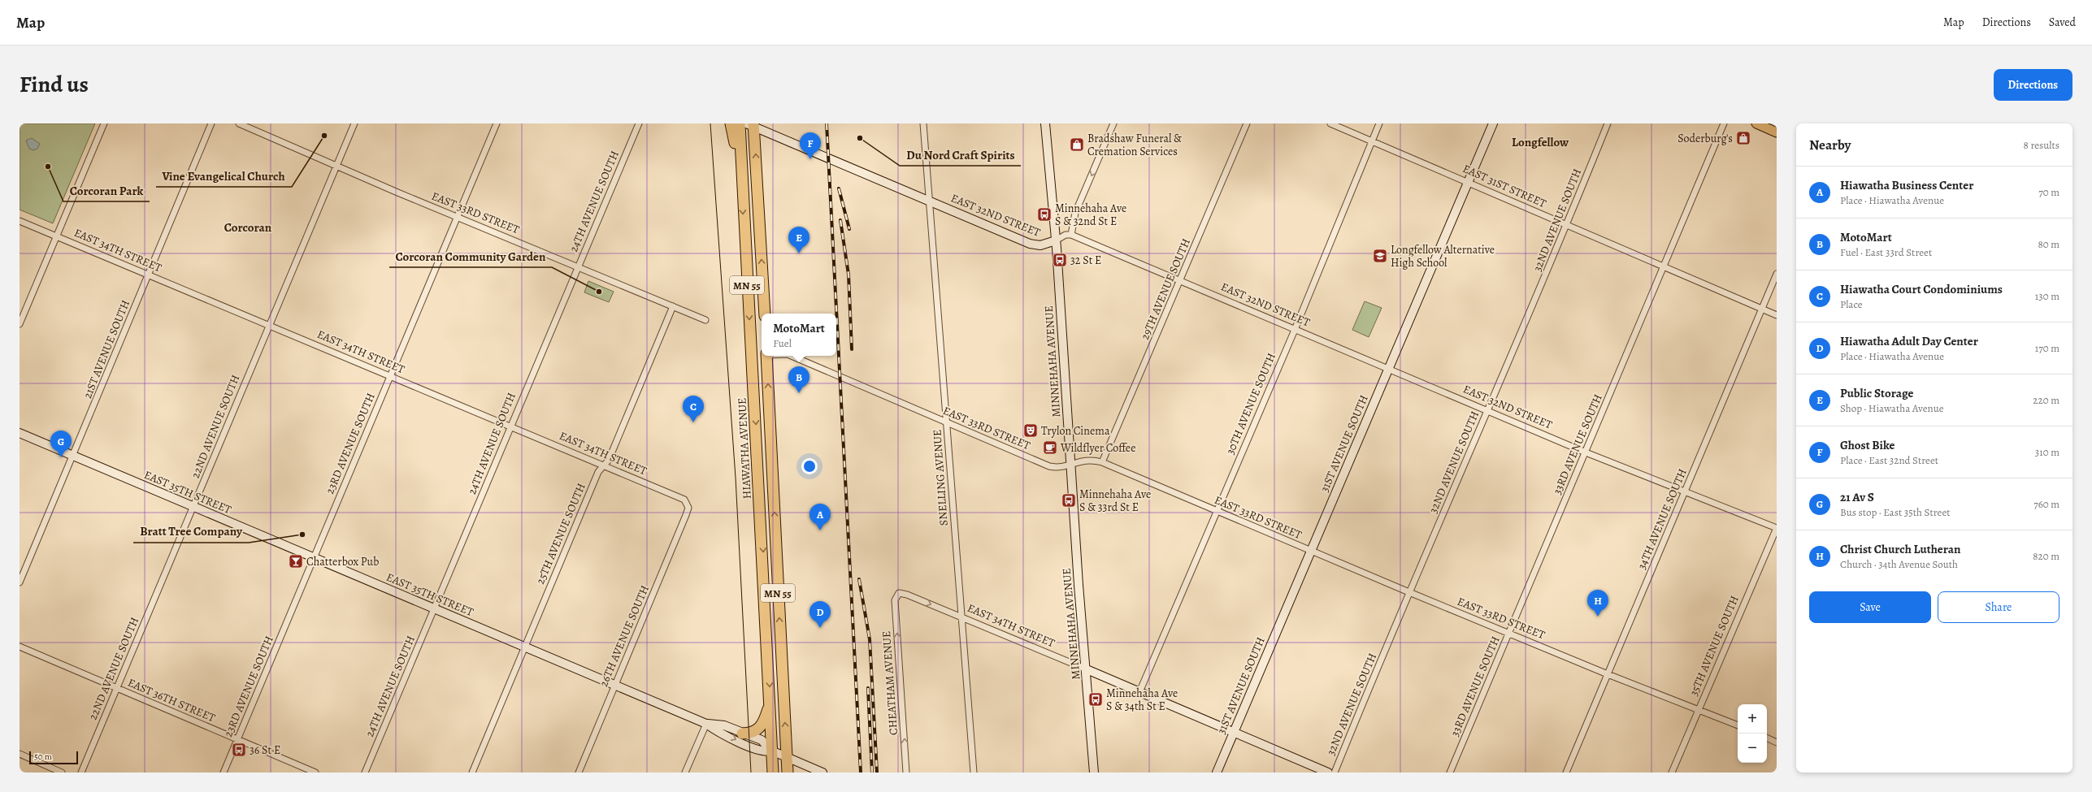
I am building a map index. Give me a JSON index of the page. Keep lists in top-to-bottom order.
{
  "streets": {
    "highway": ["MN 55", "HIAWATHA AVENUE"],
    "street": [
      "EAST 31ST STREET",
      "24TH AVENUE SOUTH",
      "EAST 33RD STREET",
      "EAST 32ND STREET",
      "32ND AVENUE SOUTH",
      "EAST 34TH STREET",
      "29TH AVENUE SOUTH",
      "21ST AVENUE SOUTH",
      "MINNEHAHA AVENUE",
      "30TH AVENUE SOUTH",
      "22ND AVENUE SOUTH",
      "23RD AVENUE SOUTH",
      "31ST AVENUE SOUTH",
      "33RD AVENUE SOUTH",
      "SNELLING AVENUE",
      "EAST 35TH STREET",
      "34TH AVENUE SOUTH",
      "25TH AVENUE SOUTH",
      "26TH AVENUE SOUTH",
      "35TH AVENUE SOUTH",
      "CHEATHAM AVENUE",
      "EAST 36TH STREET"
    ]
  },
  "crossings": [
    ["EAST 31ST STREET", "32ND AVENUE SOUTH"],
    ["EAST 31ST STREET", "30TH AVENUE SOUTH"],
    ["EAST 31ST STREET", "31ST AVENUE SOUTH"],
    ["EAST 31ST STREET", "33RD AVENUE SOUTH"],
    ["EAST 31ST STREET", "34TH AVENUE SOUTH"],
    ["24TH AVENUE SOUTH", "EAST 33RD STREET"],
    ["24TH AVENUE SOUTH", "EAST 34TH STREET"],
    ["24TH AVENUE SOUTH", "EAST 35TH STREET"],
    ["EAST 33RD STREET", "32ND AVENUE SOUTH"],
    ["EAST 33RD STREET", "29TH AVENUE SOUTH"],
    ["EAST 33RD STREET", "MINNEHAHA AVENUE"],
    ["EAST 33RD STREET", "30TH AVENUE SOUTH"],
    ["EAST 33RD STREET", "22ND AVENUE SOUTH"],
    ["EAST 33RD STREET", "23RD AVENUE SOUTH"],
    ["EAST 33RD STREET", "31ST AVENUE SOUTH"],
    ["EAST 33RD STREET", "33RD AVENUE SOUTH"],
    ["EAST 33RD STREET", "SNELLING AVENUE"],
    ["EAST 33RD STREET", "34TH AVENUE SOUTH"],
    ["EAST 33RD STREET", "25TH AVENUE SOUTH"],
    ["EAST 33RD STREET", "35TH AVENUE SOUTH"],
    ["EAST 32ND STREET", "32ND AVENUE SOUTH"],
    ["EAST 32ND STREET", "MN 55"],
    ["EAST 32ND STREET", "29TH AVENUE SOUTH"],
    ["EAST 32ND STREET", "MINNEHAHA AVENUE"],
    ["EAST 32ND STREET", "30TH AVENUE SOUTH"],
    ["EAST 32ND STREET", "31ST AVENUE SOUTH"],
    ["EAST 32ND STREET", "33RD AVENUE SOUTH"],
    ["EAST 32ND STREET", "SNELLING AVENUE"],
    ["EAST 32ND STREET", "34TH AVENUE SOUTH"],
    ["EAST 32ND STREET", "35TH AVENUE SOUTH"],
    ["EAST 34TH STREET", "21ST AVENUE SOUTH"],
    ["EAST 34TH STREET", "MINNEHAHA AVENUE"],
    ["EAST 34TH STREET", "30TH AVENUE SOUTH"],
    ["EAST 34TH STREET", "22ND AVENUE SOUTH"],
    ["EAST 34TH STREET", "23RD AVENUE SOUTH"],
    ["EAST 34TH STREET", "31ST AVENUE SOUTH"],
    ["EAST 34TH STREET", "SNELLING AVENUE"],
    ["EAST 34TH STREET", "25TH AVENUE SOUTH"],
    ["EAST 34TH STREET", "26TH AVENUE SOUTH"],
    ["EAST 34TH STREET", "CHEATHAM AVENUE"],
    ["MN 55", "EAST 35TH STREET"],
    ["21ST AVENUE SOUTH", "EAST 35TH STREET"],
    ["22ND AVENUE SOUTH", "EAST 35TH STREET"],
    ["22ND AVENUE SOUTH", "EAST 36TH STREET"],
    ["23RD AVENUE SOUTH", "EAST 35TH STREET"],
    ["23RD AVENUE SOUTH", "EAST 36TH STREET"],
    ["HIAWATHA AVENUE", "EAST 35TH STREET"],
    ["EAST 35TH STREET", "25TH AVENUE SOUTH"],
    ["EAST 35TH STREET", "26TH AVENUE SOUTH"]
  ],
  "one_way": ["CHEATHAM AVENUE"],
  "districts": ["Longfellow", "Corcoran"],
  "places": {
    "other": [
      "Vine Evangelical Church",
      "Du Nord Craft Spirits",
      "Corcoran Park",
      "Corcoran Community Garden",
      "Bratt Tree Company"
    ],
    "shop": ["Soderburg's", "Bradshaw Funeral & Cremation Services"],
    "bus stop": [
      "Minnehaha Ave S & 32nd St E",
      "32 St E",
      "Minnehaha Ave S & 33rd St E",
      "Minnehaha Ave S & 34th St E",
      "36 St E"
    ],
    "school or university": ["Longfellow Alternative High School"],
    "theatre": ["Trylon Cinema"],
    "cafe": ["Wildflyer Coffee"],
    "bar": ["Chatterbox Pub"]
  },
  "scale_bar": "50 m",
  "page": {
    "header": "Map",
    "nav": ["Map", "Directions", "Saved"],
    "title": "Find us",
    "buttons": [
      "Directions",
      ["Save", "Share"]
    ],
    "heading": ["Nearby", "8 results"],
    "pins": [
      "F",
      "E",
      "B",
      "C",
      "G",
      "A",
      "H",
      "D"
    ],
    "list": [
      {
        "mark": "A",
        "name": "Hiawatha Business Center",
        "note": "Place · Hiawatha Avenue",
        "value": "70 m"
      },
      {
        "mark": "B",
        "name": "MotoMart",
        "note": "Fuel · East 33rd Street",
        "value": "80 m"
      },
      {
        "mark": "C",
        "name": "Hiawatha Court Condominiums",
        "note": "Place",
        "value": "130 m"
      },
      {
        "mark": "D",
        "name": "Hiawatha Adult Day Center",
        "note": "Place · Hiawatha Avenue",
        "value": "170 m"
      },
      {
        "mark": "E",
        "name": "Public Storage",
        "note": "Shop · Hiawatha Avenue",
        "value": "220 m"
      },
      {
        "mark": "F",
        "name": "Ghost Bike",
        "note": "Place · East 32nd Street",
        "value": "310 m"
      },
      {
        "mark": "G",
        "name": "21 Av S",
        "note": "Bus stop · East 35th Street",
        "value": "760 m"
      },
      {
        "mark": "H",
        "name": "Christ Church Lutheran",
        "note": "Church · 34th Avenue South",
        "value": "820 m"
      }
    ],
    "popup": ["MotoMart", "Fuel"],
    "map_buttons": ["+", "−"],
    "scale": "50 m"
  }
}
